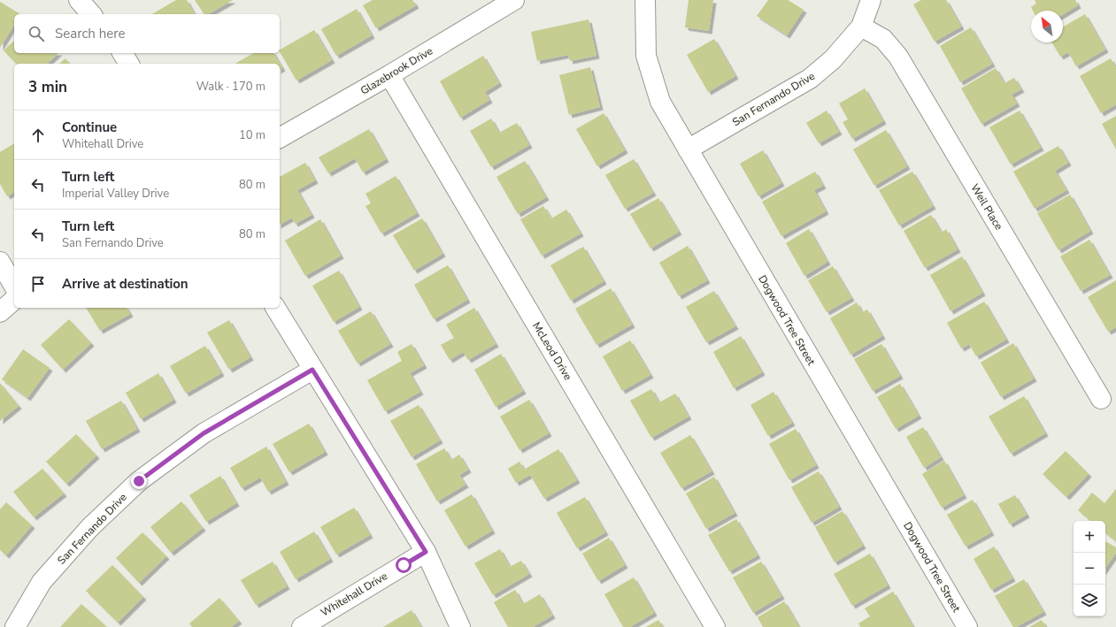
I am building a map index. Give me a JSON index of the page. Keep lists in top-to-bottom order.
{
  "streets": {
    "street": [
      "Glazebrook Drive",
      "San Fernando Drive",
      "Weil Place",
      "Dogwood Tree Street",
      "McLeod Drive",
      "Whitehall Drive"
    ]
  },
  "crossings": [
    ["Glazebrook Drive", "McLeod Drive"],
    ["San Fernando Drive", "Weil Place"],
    ["San Fernando Drive", "Dogwood Tree Street"]
  ],
  "north": "top left",
  "page": {
    "search": "Search here",
    "heading": ["3 min", "Walk · 170 m"],
    "list": [
      ["Continue", "Whitehall Drive", "10 m"],
      ["Turn left", "Imperial Valley Drive", "80 m"],
      ["Turn left", "San Fernando Drive", "80 m"],
      "Arrive at destination"
    ],
    "map_buttons": ["+", "−"]
  }
}
